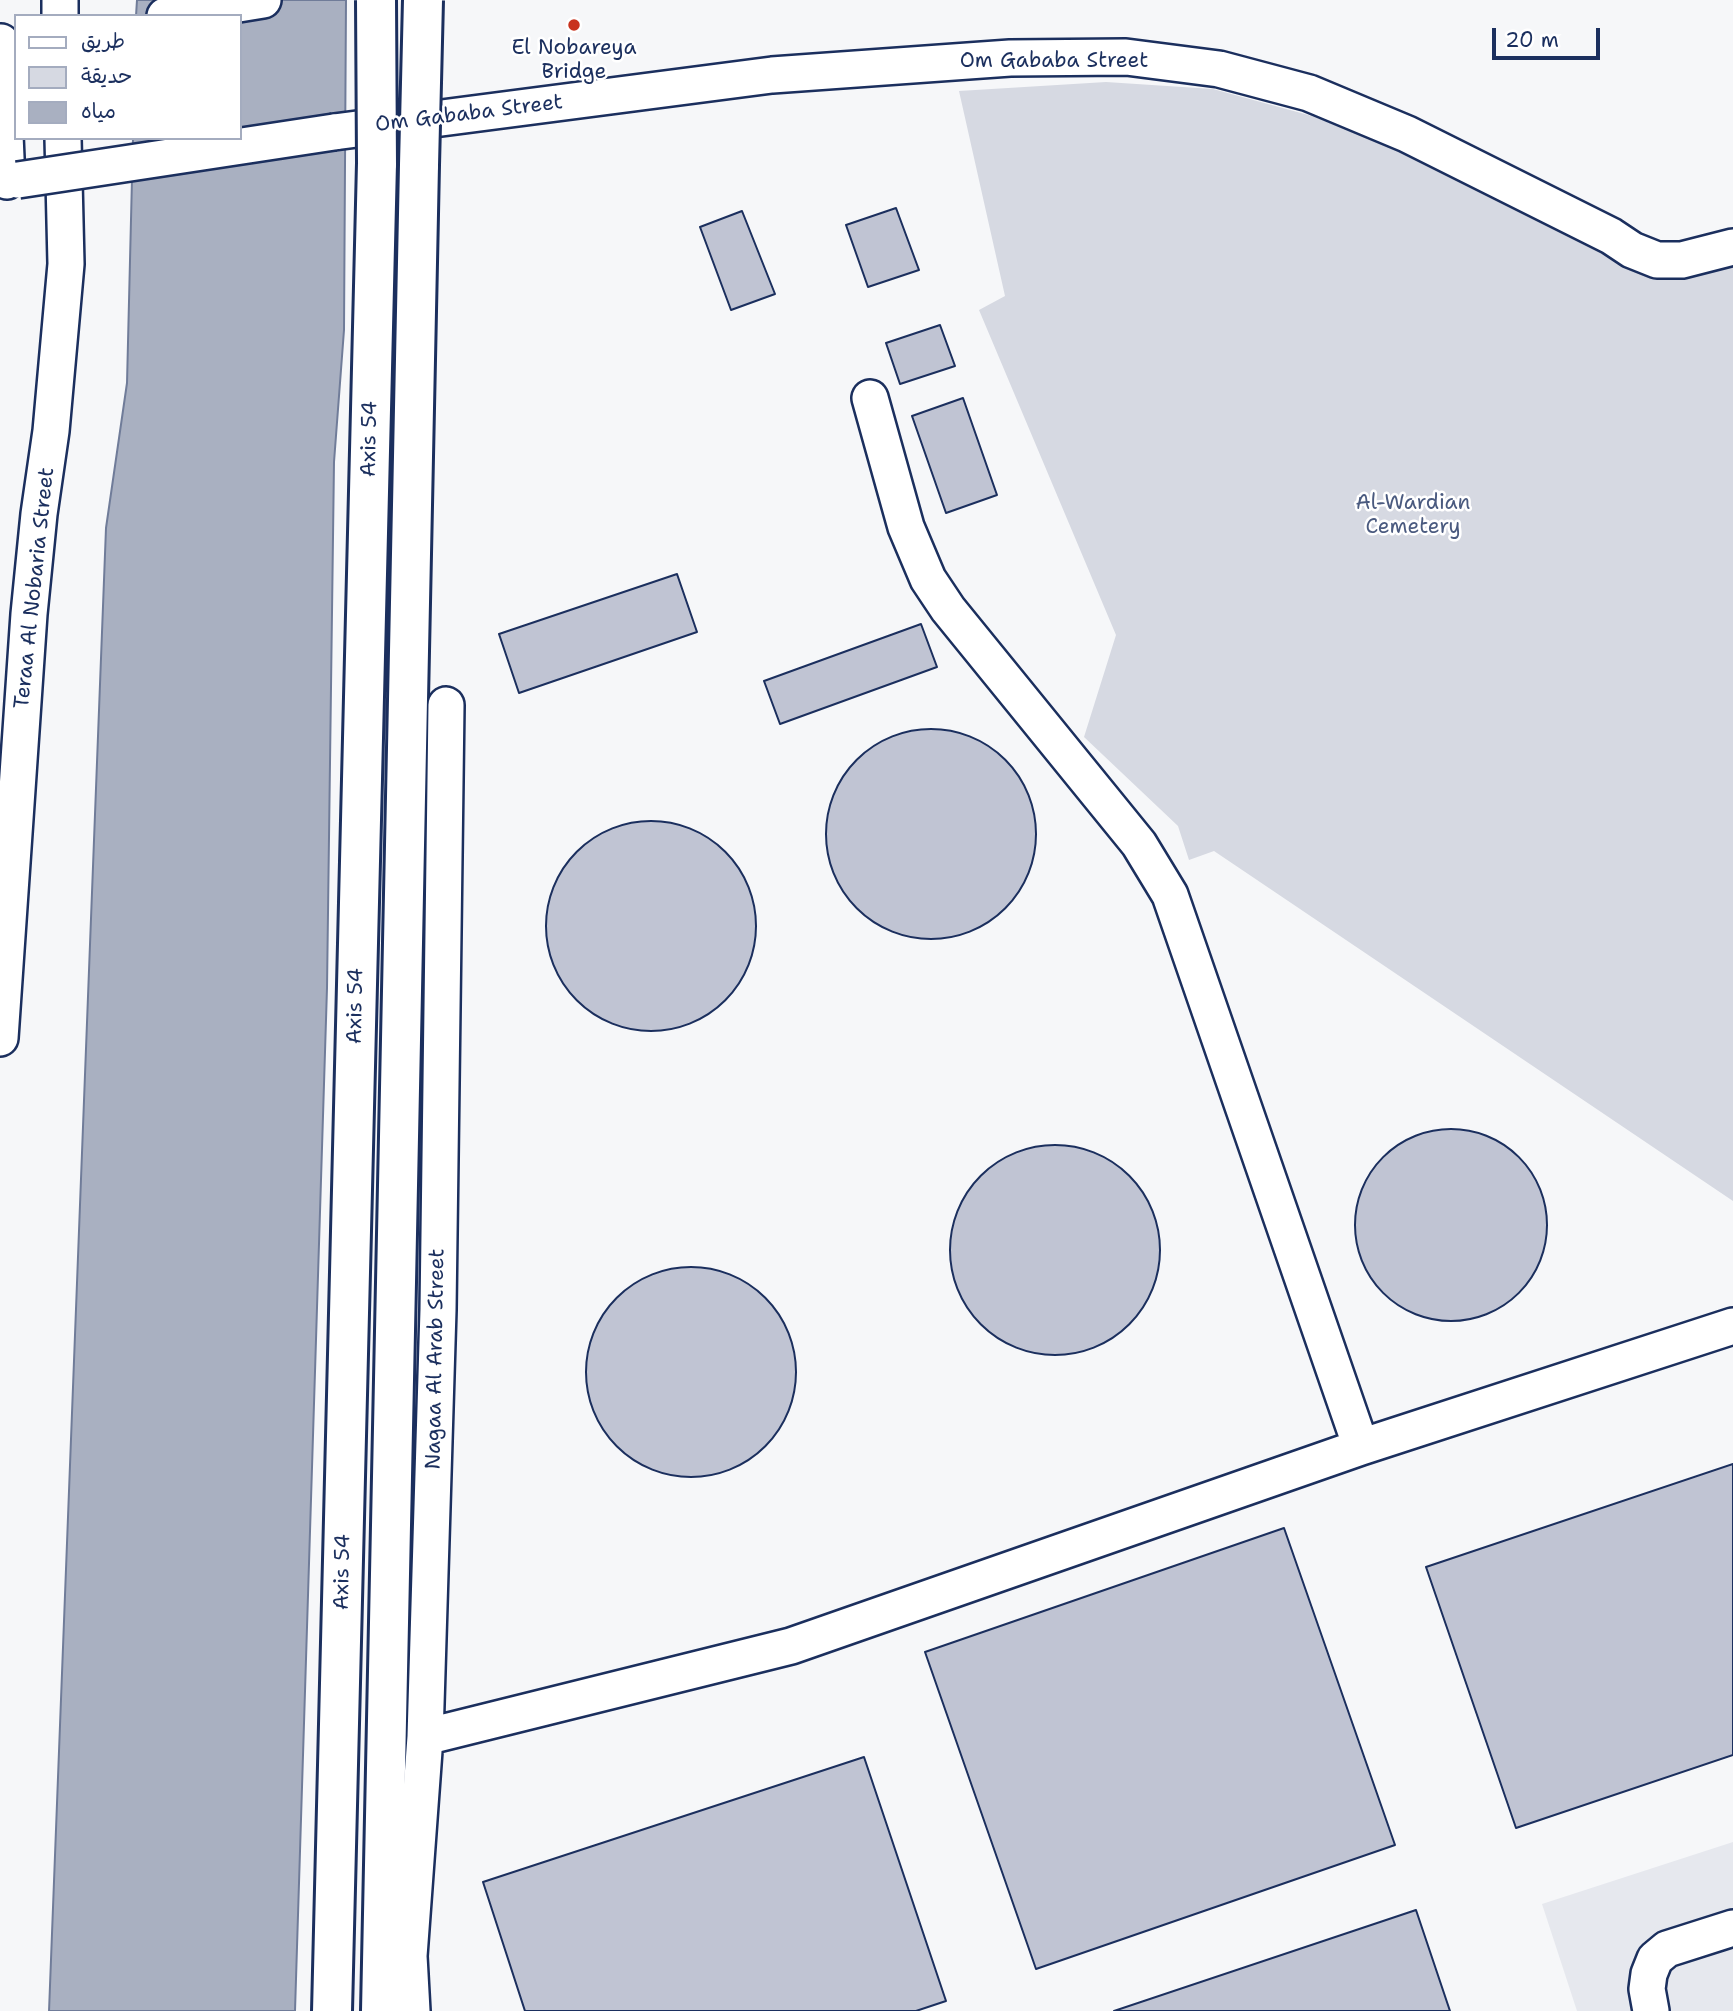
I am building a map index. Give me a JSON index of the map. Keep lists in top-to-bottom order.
{
  "streets": {
    "highway": ["Axis 54"],
    "street": ["Om Gababa Street", "Teraa Al Nobaria Street", "Nagaa Al Arab Street"]
  },
  "parks": ["Al-Wardian Cemetery"],
  "places": ["El Nobareya Bridge"],
  "legend": ["طريق", "حديقة", "مياه"],
  "scale_bar": "20 m"
}
